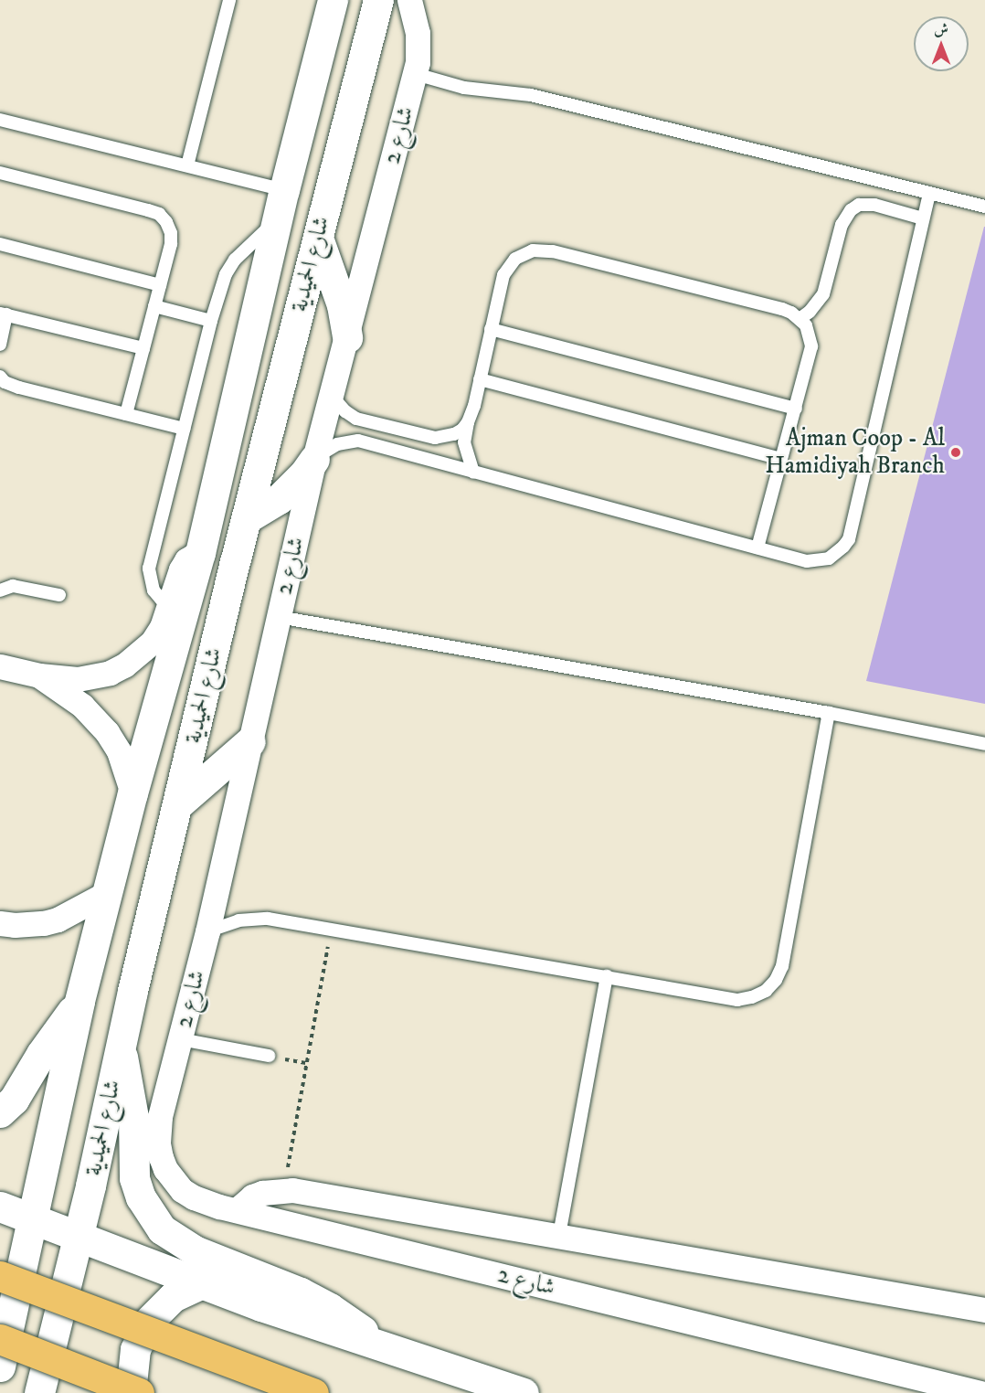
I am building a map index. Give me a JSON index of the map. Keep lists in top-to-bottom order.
{
  "streets": {
    "street": ["شارع 2", "شارع الحميدية"]
  },
  "places": ["Ajman Coop - Al Hamidiyah Branch"],
  "north": "top"
}
